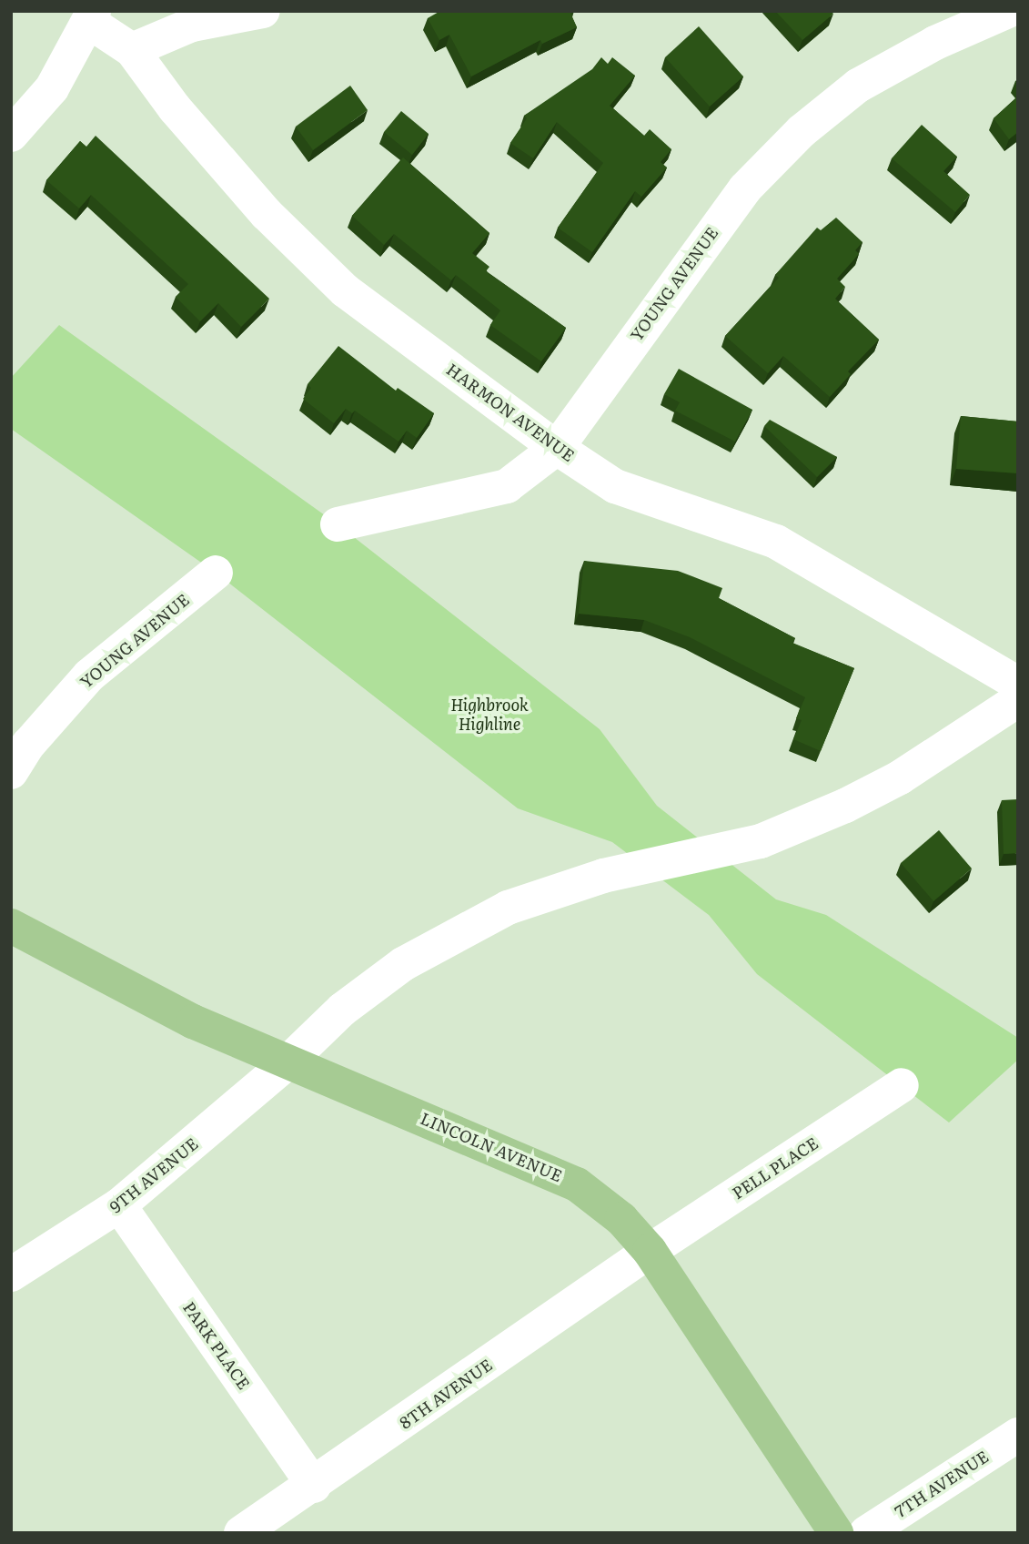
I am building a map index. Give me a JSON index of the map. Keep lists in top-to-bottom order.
{
  "streets": {
    "main road": ["LINCOLN AVENUE"],
    "street": [
      "YOUNG AVENUE",
      "HARMON AVENUE",
      "PELL PLACE",
      "9TH AVENUE",
      "PARK PLACE",
      "8TH AVENUE",
      "7TH AVENUE"
    ]
  },
  "crossings": [
    ["YOUNG AVENUE", "HARMON AVENUE"],
    ["LINCOLN AVENUE", "PELL PLACE"],
    ["LINCOLN AVENUE", "9TH AVENUE"],
    ["LINCOLN AVENUE", "8TH AVENUE"],
    ["PELL PLACE", "8TH AVENUE"],
    ["9TH AVENUE", "PARK PLACE"],
    ["PARK PLACE", "8TH AVENUE"]
  ],
  "parks": ["Highbrook Highline"]
}
